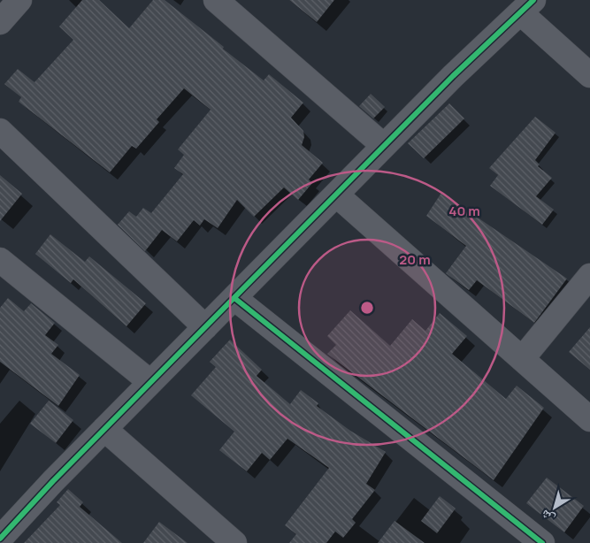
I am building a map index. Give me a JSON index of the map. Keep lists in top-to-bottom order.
{
  "north": "bottom left",
  "rings": ["40 m", "20 m"]
}
